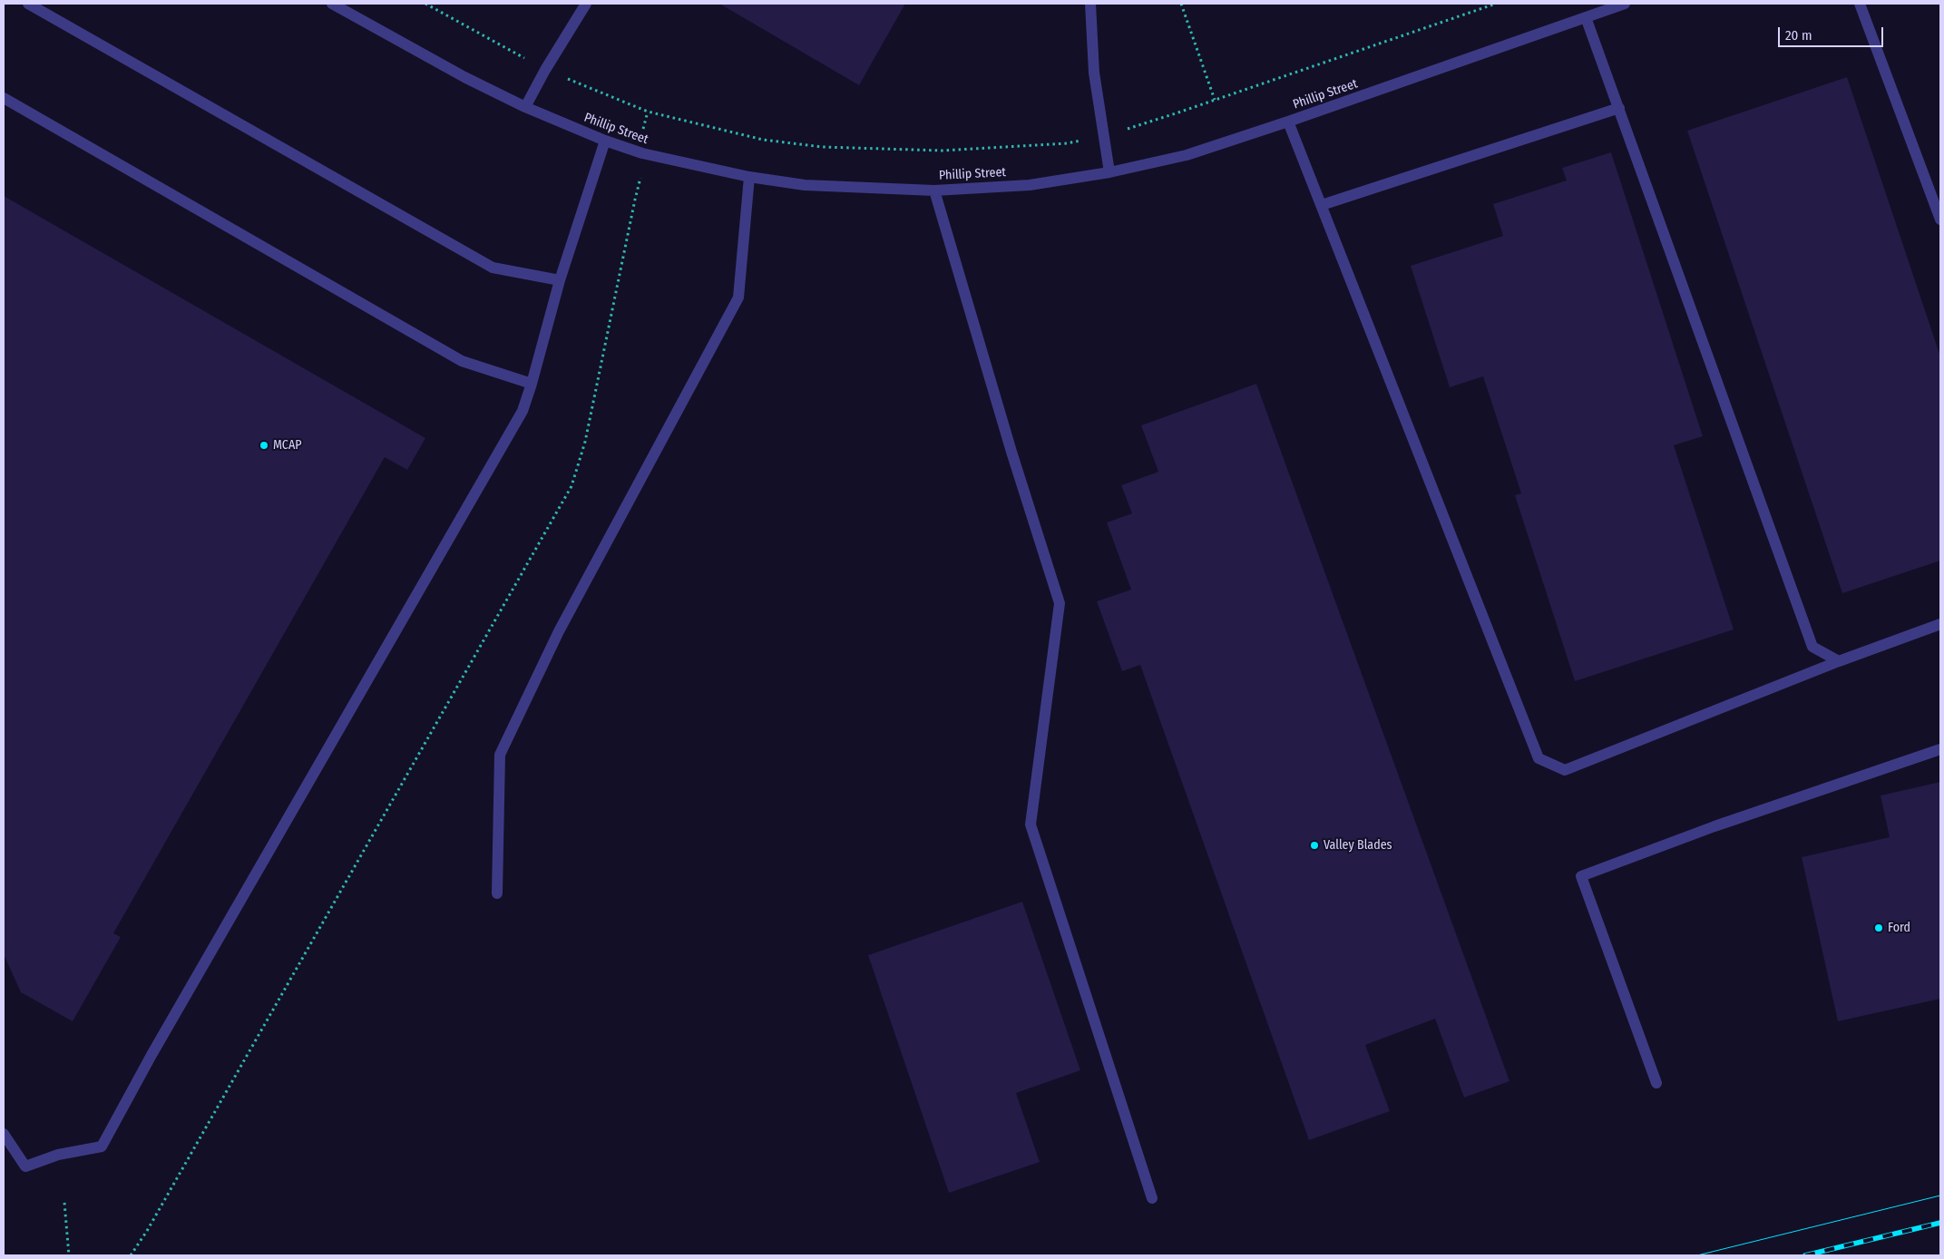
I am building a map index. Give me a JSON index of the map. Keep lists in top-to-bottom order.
{
  "streets": {
    "street": ["Phillip Street"]
  },
  "places": ["MCAP", "Valley Blades", "Ford"],
  "scale_bar": "20 m"
}
